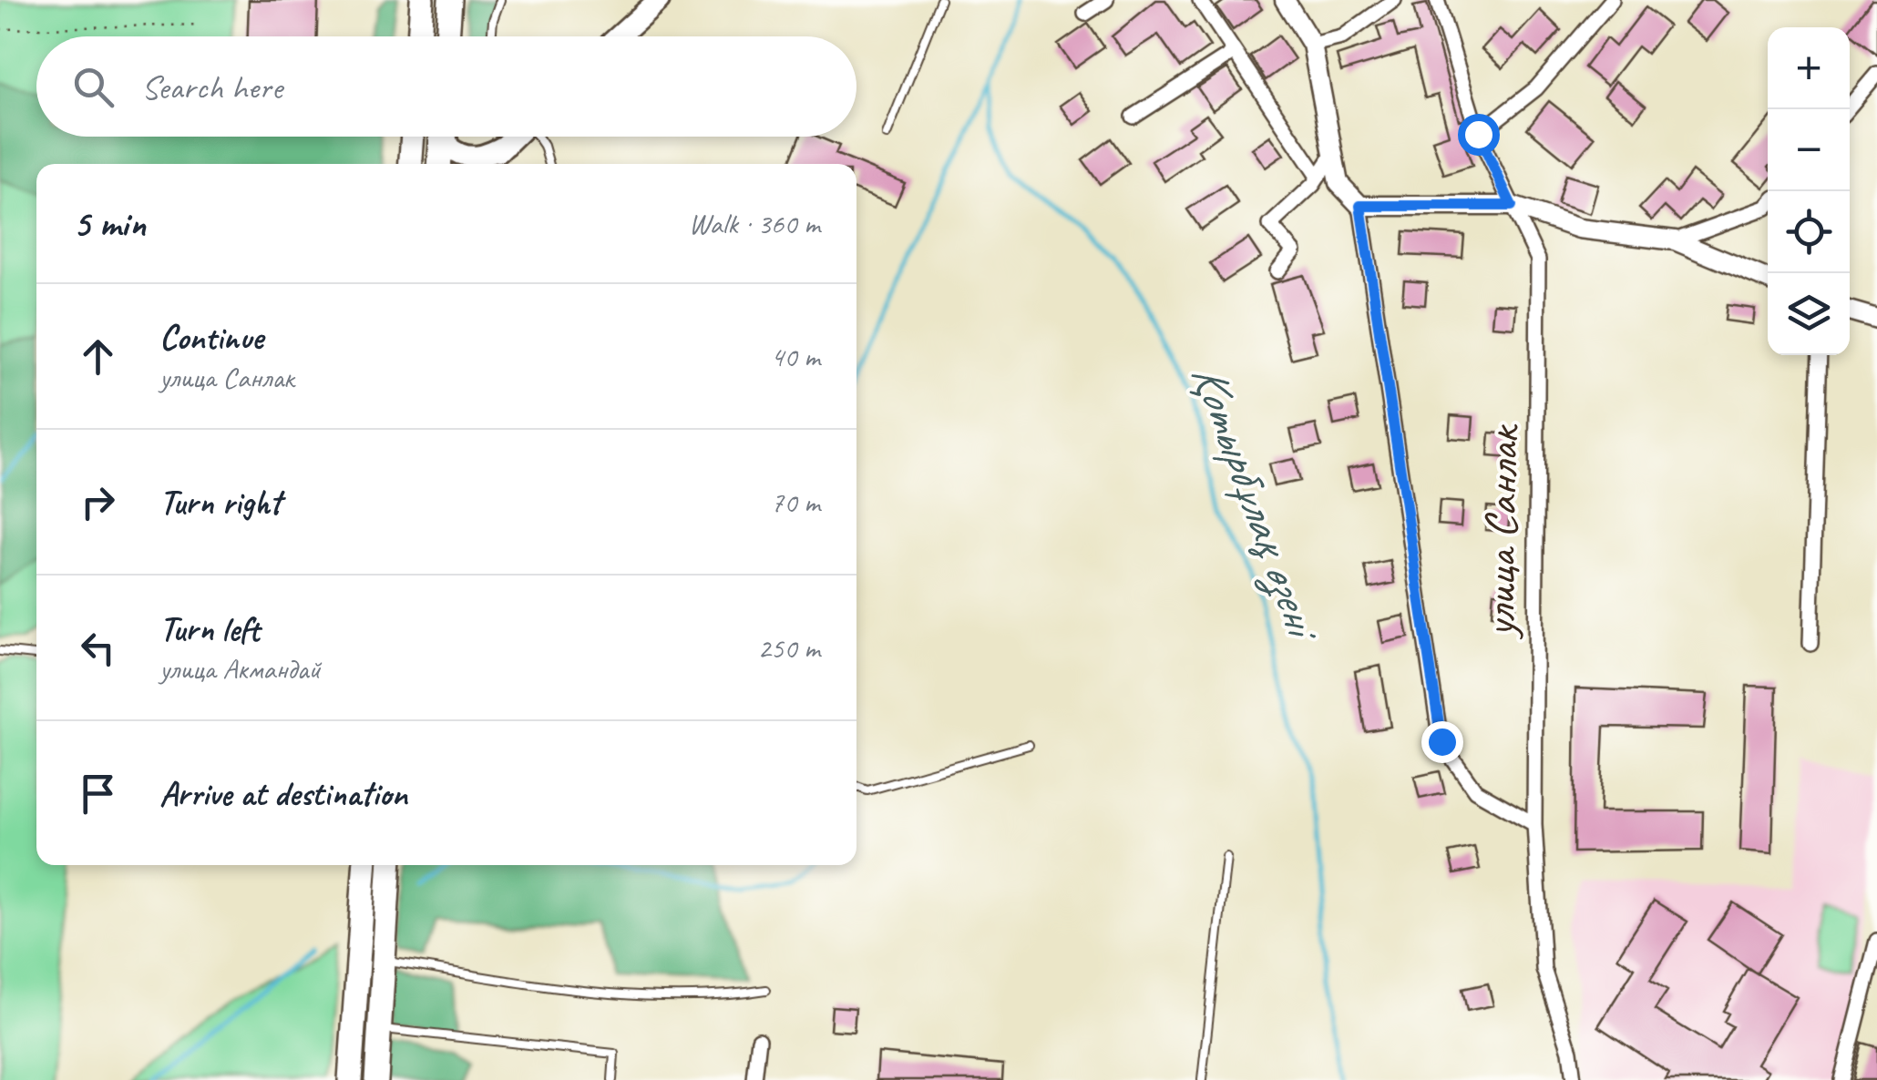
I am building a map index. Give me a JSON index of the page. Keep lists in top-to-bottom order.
{
  "streets": {
    "street": ["улица Санлак"]
  },
  "water": ["Қотырбұлақ өзені"],
  "page": {
    "map_buttons": ["+", "−"],
    "search": "Search here",
    "heading": ["5 min", "Walk · 360 m"],
    "list": [
      ["Continue", "улица Санлак", "40 m"],
      ["Turn right", "70 m"],
      ["Turn left", "улица Акмандай", "250 m"],
      "Arrive at destination"
    ]
  }
}
